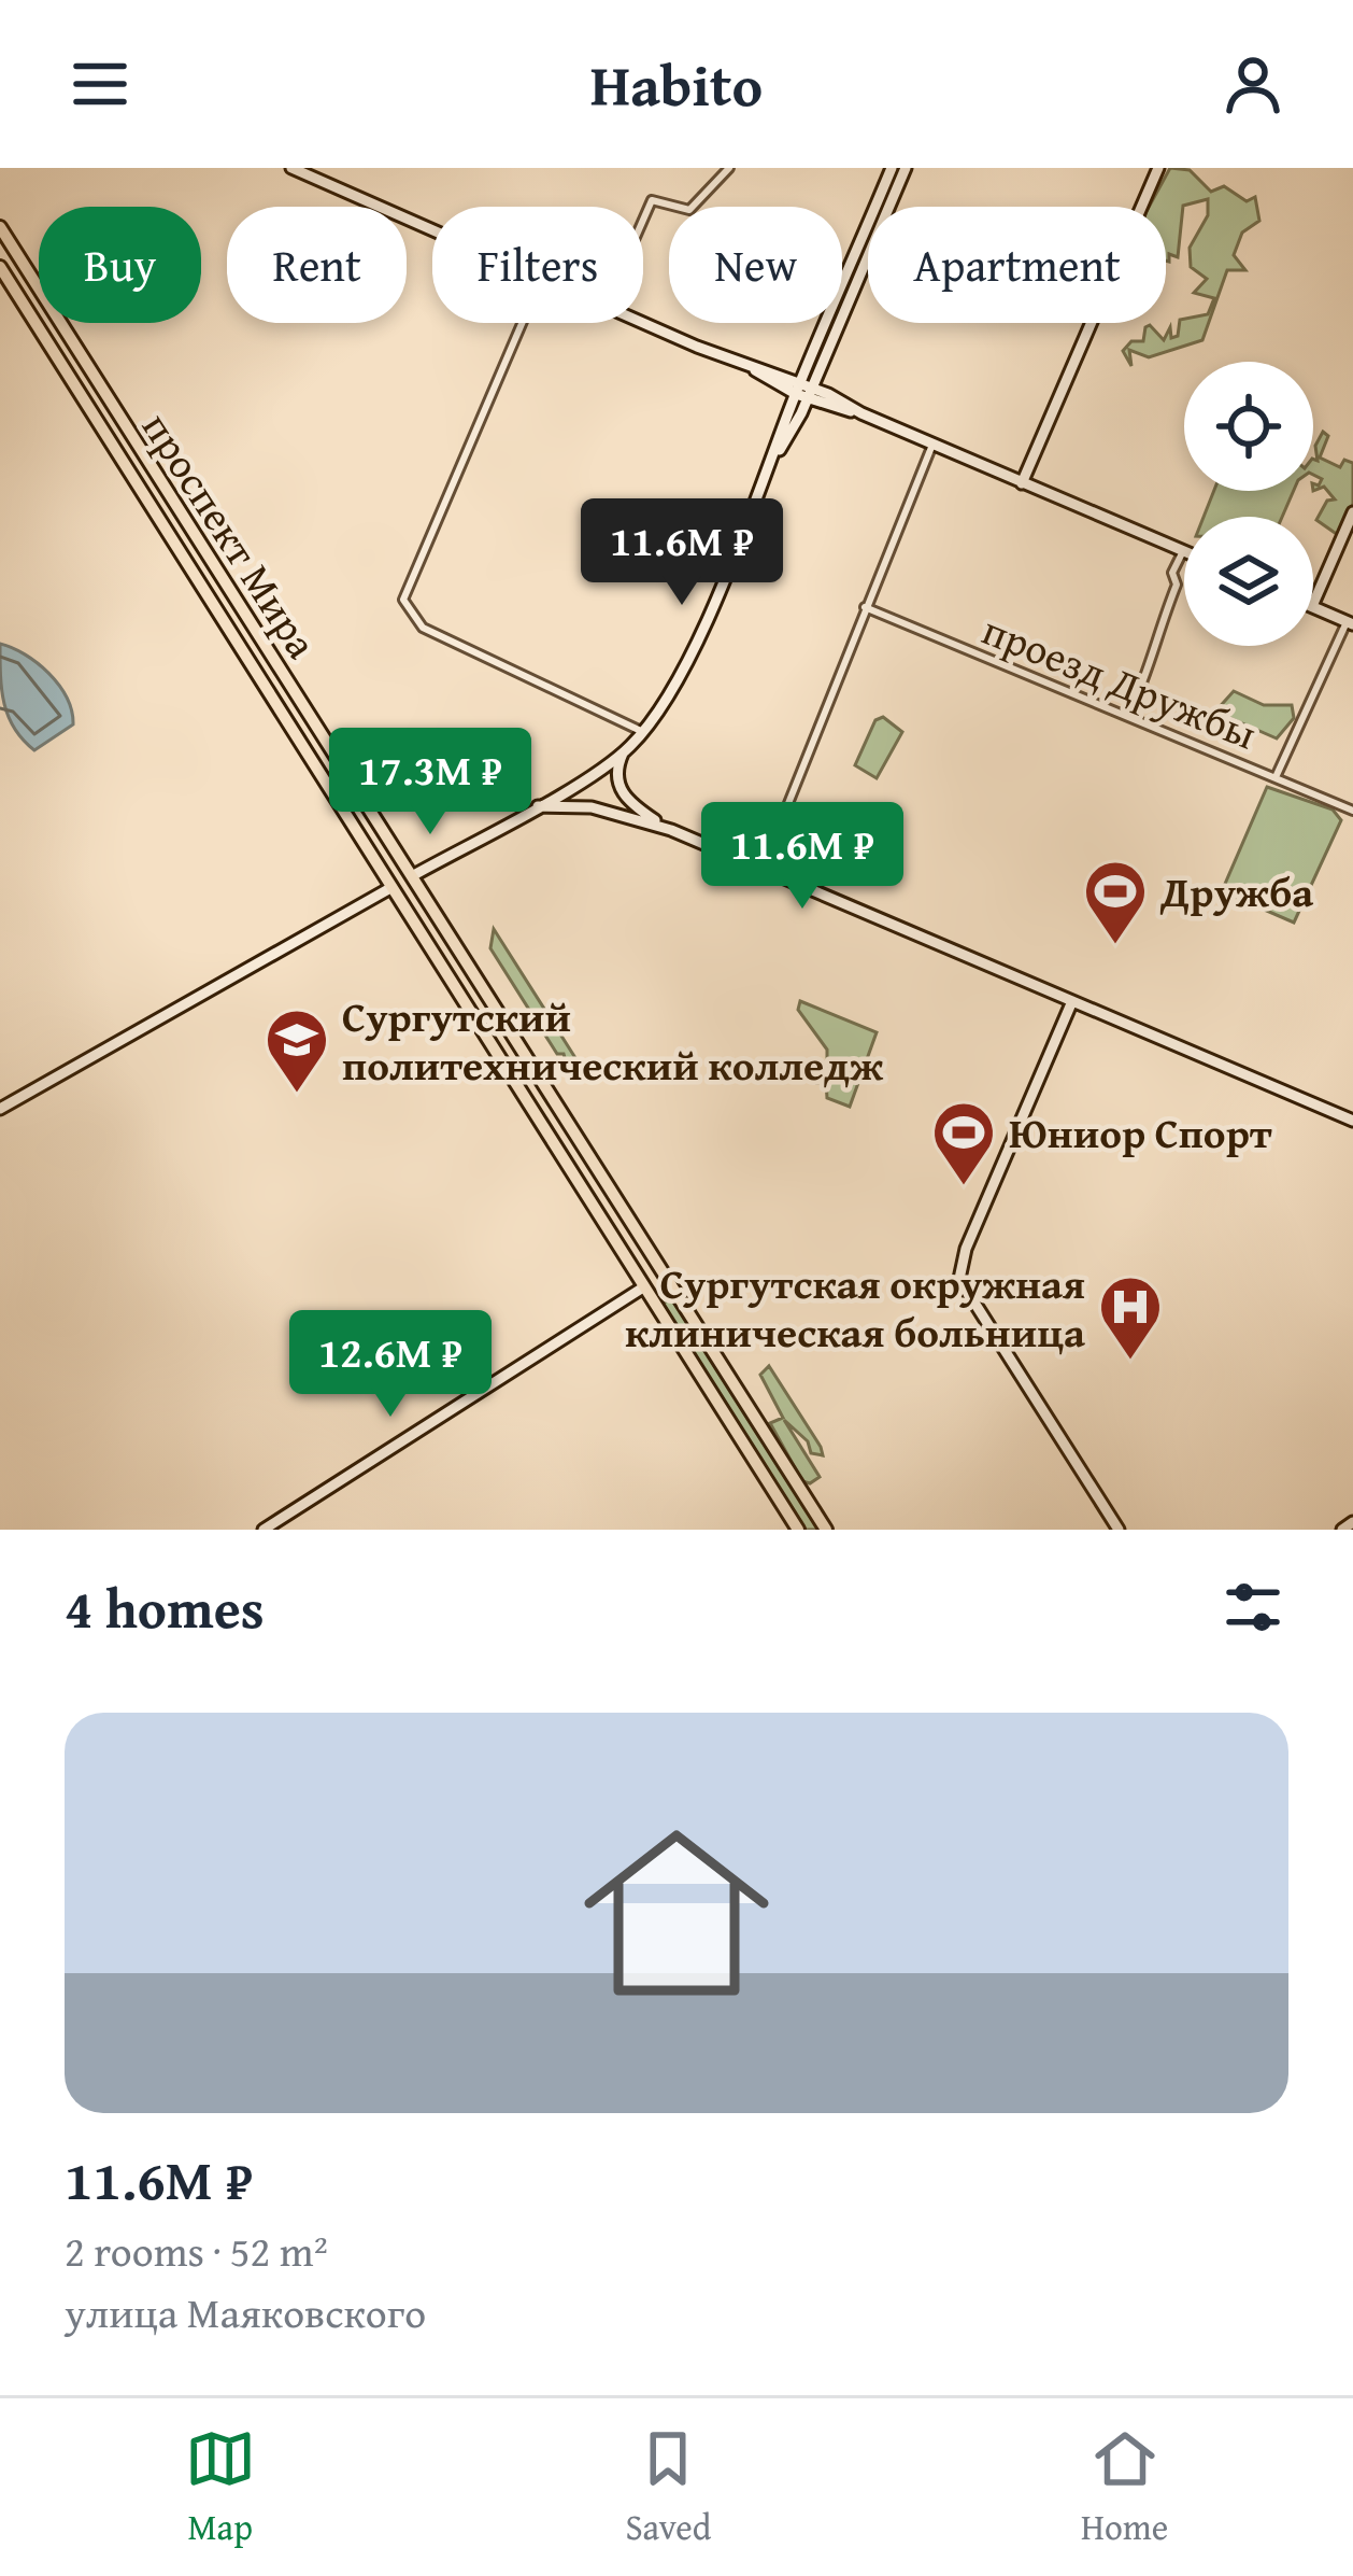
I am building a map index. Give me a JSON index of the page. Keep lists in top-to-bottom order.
{
  "streets": {
    "main road": ["проспект Мира"],
    "street": ["проезд Дружбы"]
  },
  "places": {
    "sports": ["Дружба", "Юниор Спорт"],
    "school or university": ["Сургутский политехнический колледж"],
    "hospital": ["Сургутская окружная клиническая больница"]
  },
  "page": {
    "header": "Habito",
    "chip": [
      "Buy",
      "Rent",
      "Filters",
      "New",
      "Apartment"
    ],
    "price": [
      "11.6M ₽",
      "17.3M ₽",
      "11.6M ₽",
      "12.6M ₽"
    ],
    "heading": "4 homes",
    "list": [
      {
        "name": "11.6M ₽",
        "note": "2 rooms · 52 m² · улица Маяковского"
      }
    ],
    "tabs": ["Map", "Saved", "Home"]
  }
}
